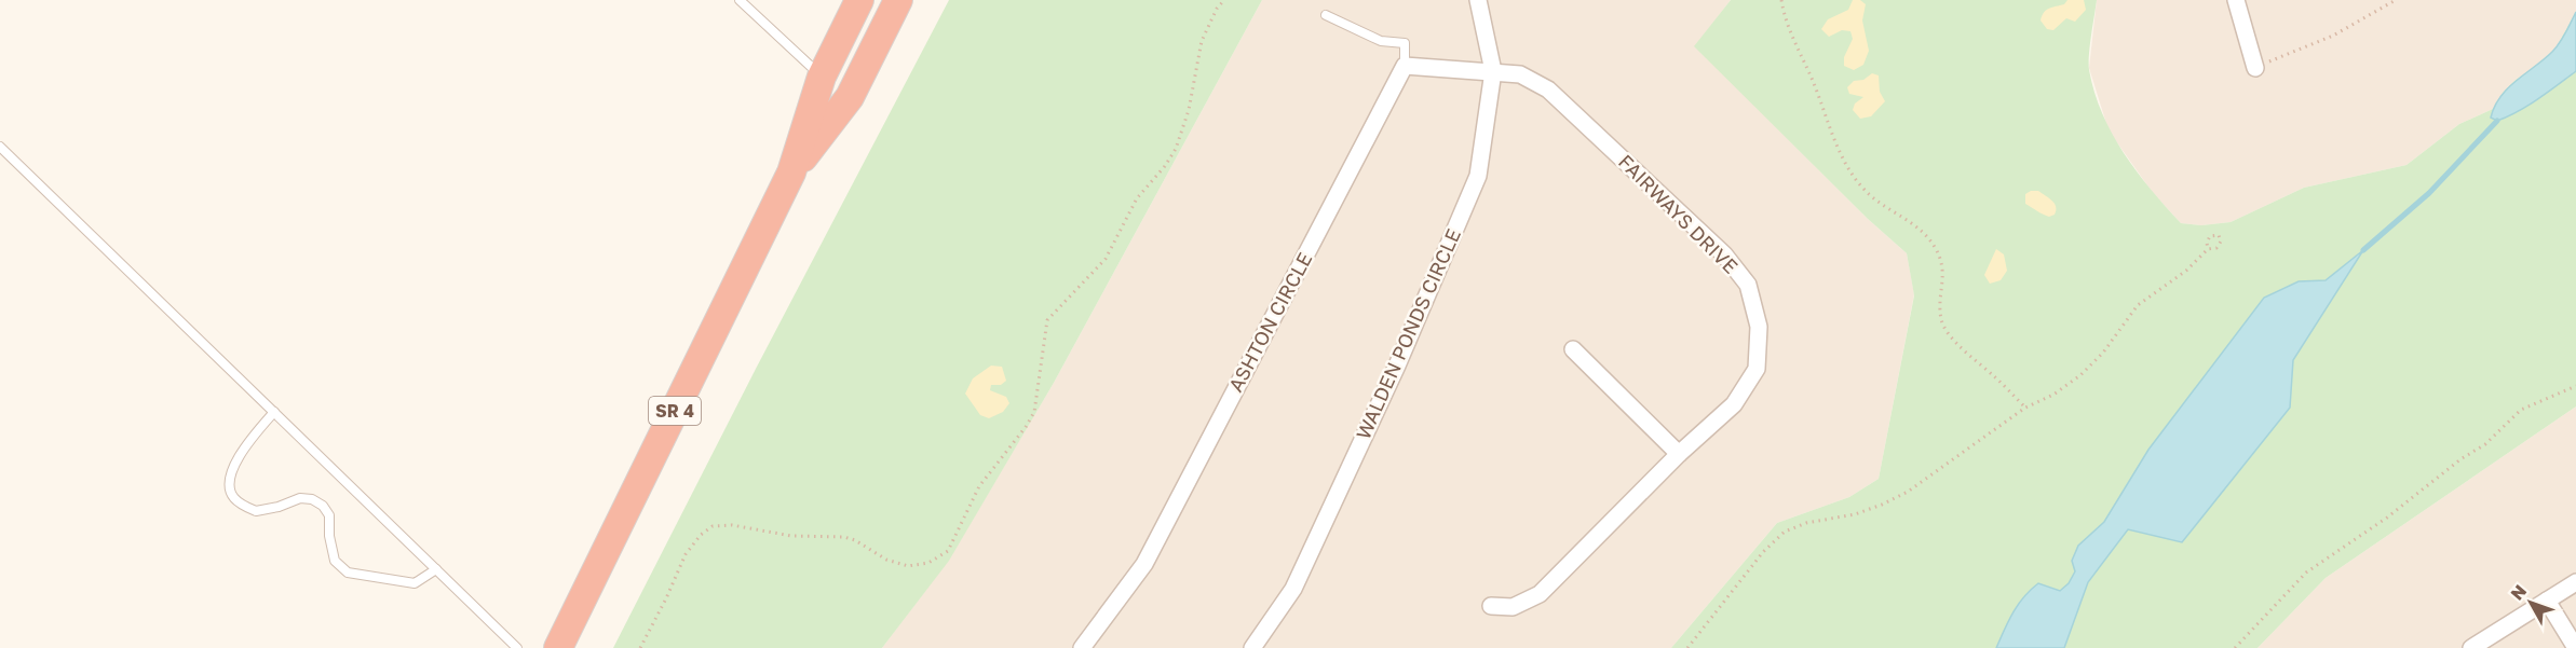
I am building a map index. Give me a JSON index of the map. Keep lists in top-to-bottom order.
{
  "streets": {
    "highway": ["SR 4"],
    "street": ["FAIRWAYS DRIVE", "ASHTON CIRCLE", "WALDEN PONDS CIRCLE"]
  },
  "crossings": [
    ["FAIRWAYS DRIVE", "WALDEN PONDS CIRCLE"]
  ],
  "north": "top left"
}
